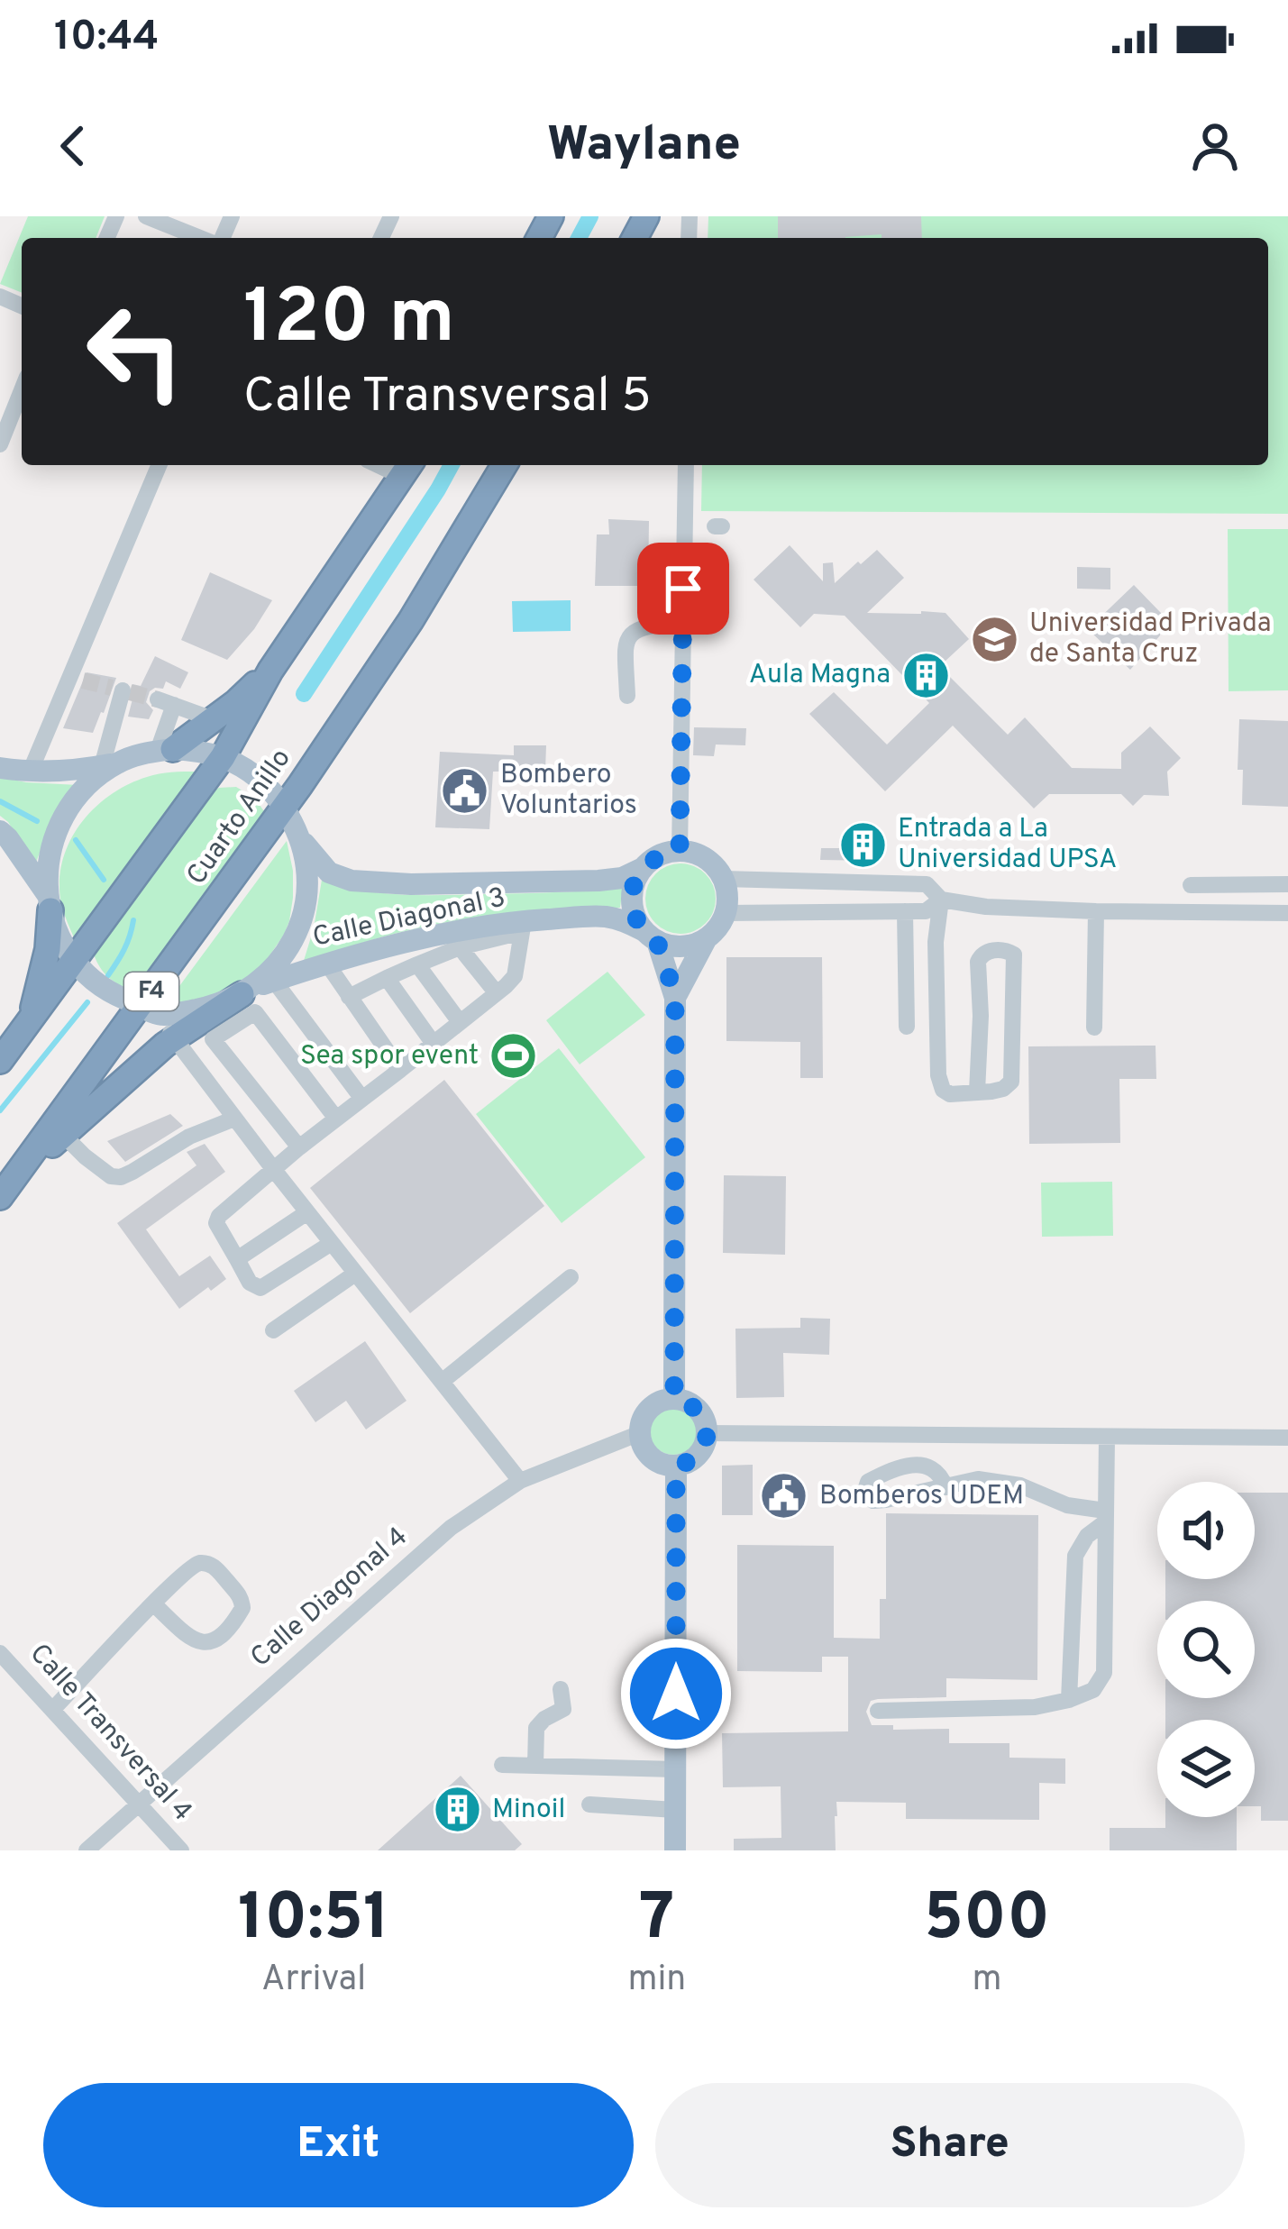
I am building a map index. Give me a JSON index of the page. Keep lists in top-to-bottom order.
{
  "streets": {
    "highway": ["Cuarto Anillo", "F4"],
    "main road": ["Calle Diagonal 3"],
    "street": ["Calle Diagonal 4", "Calle Transversal 4"]
  },
  "crossings": [
    ["Cuarto Anillo", "Calle Diagonal 3"],
    ["Calle Diagonal 4", "Calle Transversal 4"]
  ],
  "places": {
    "school or university": ["Universidad Privada de Santa Cruz"],
    "building": ["Aula Magna", "Entrada a La Universidad UPSA", "Minoil"],
    "public building": ["Bombero Voluntarios", "Bomberos UDEM"],
    "sports": ["Sea spor event"]
  },
  "page": {
    "status": "10:44",
    "header": "Waylane",
    "turn": ["120 m", "Calle Transversal 5"],
    "eta": [
      "10:51",
      "Arrival",
      "7",
      "min",
      "500",
      "m"
    ],
    "buttons": ["Exit", "Share"]
  }
}
